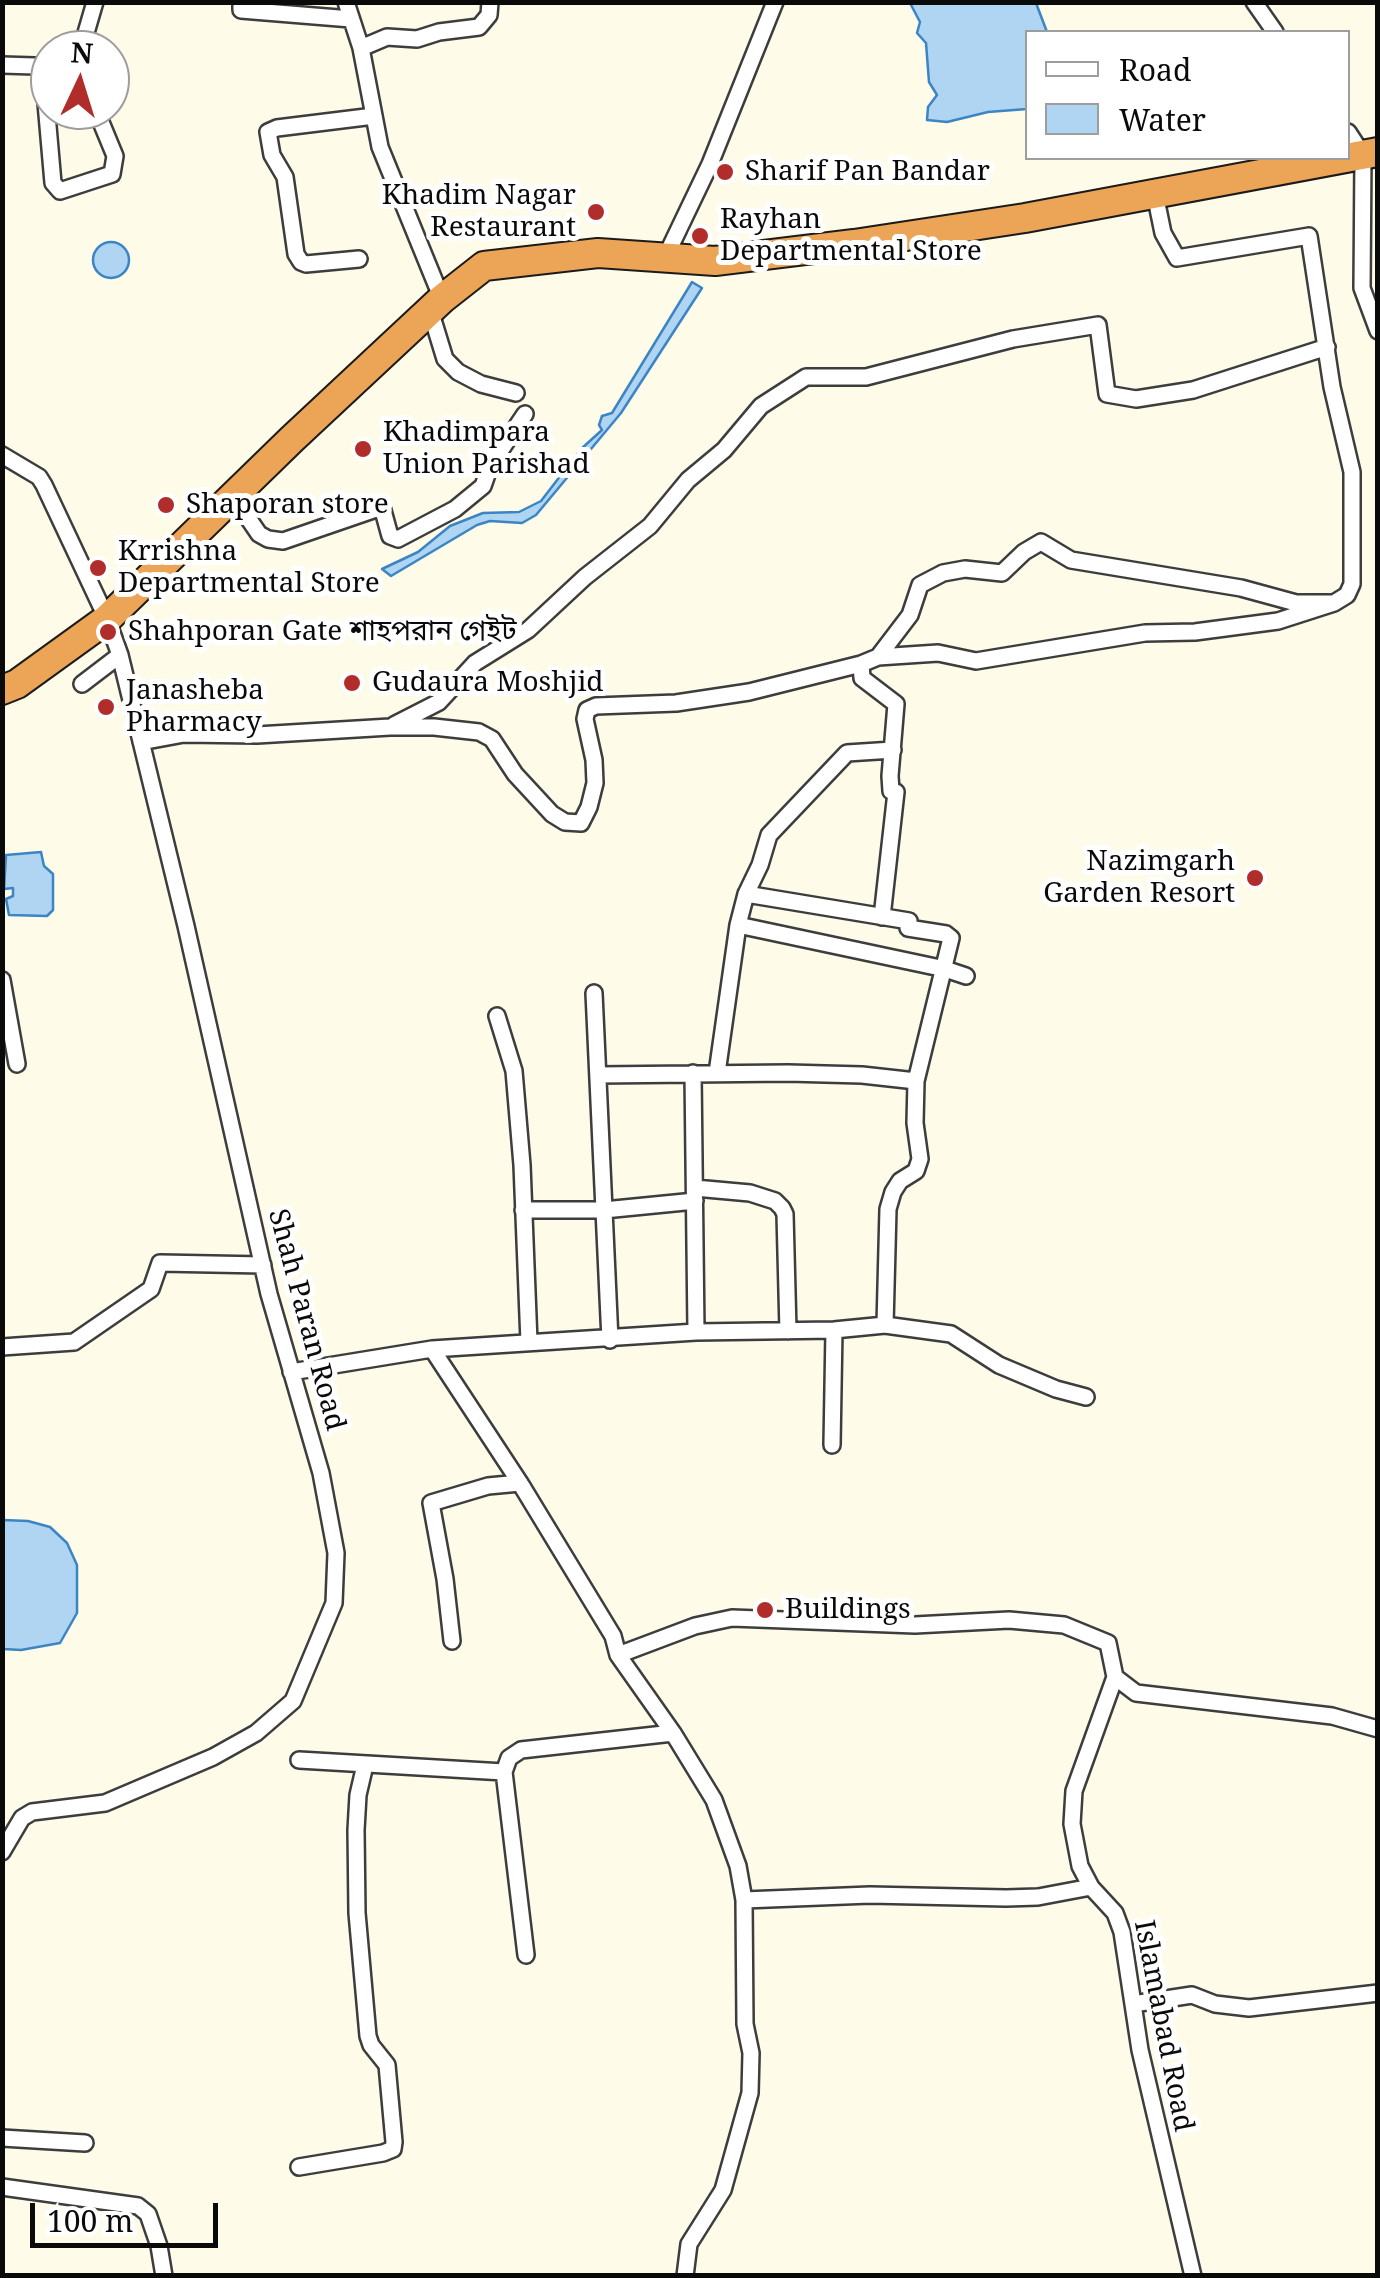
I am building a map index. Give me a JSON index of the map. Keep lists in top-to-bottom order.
{
  "streets": {
    "street": ["Shah Paran Road", "Islamabad Road"]
  },
  "places": [
    "Sharif Pan Bandar",
    "Khadim Nagar Restaurant",
    "Rayhan Departmental Store",
    "Khadimpara Union Parishad",
    "Shaporan store",
    "Krrishna Departmental Store",
    "Shahporan Gate শাহপরান গেইট",
    "Gudaura Moshjid",
    "Janasheba Pharmacy",
    "Nazimgarh Garden Resort",
    "Buildings"
  ],
  "legend": ["Road", "Water"],
  "scale_bar": "100 m",
  "north": "top"
}
